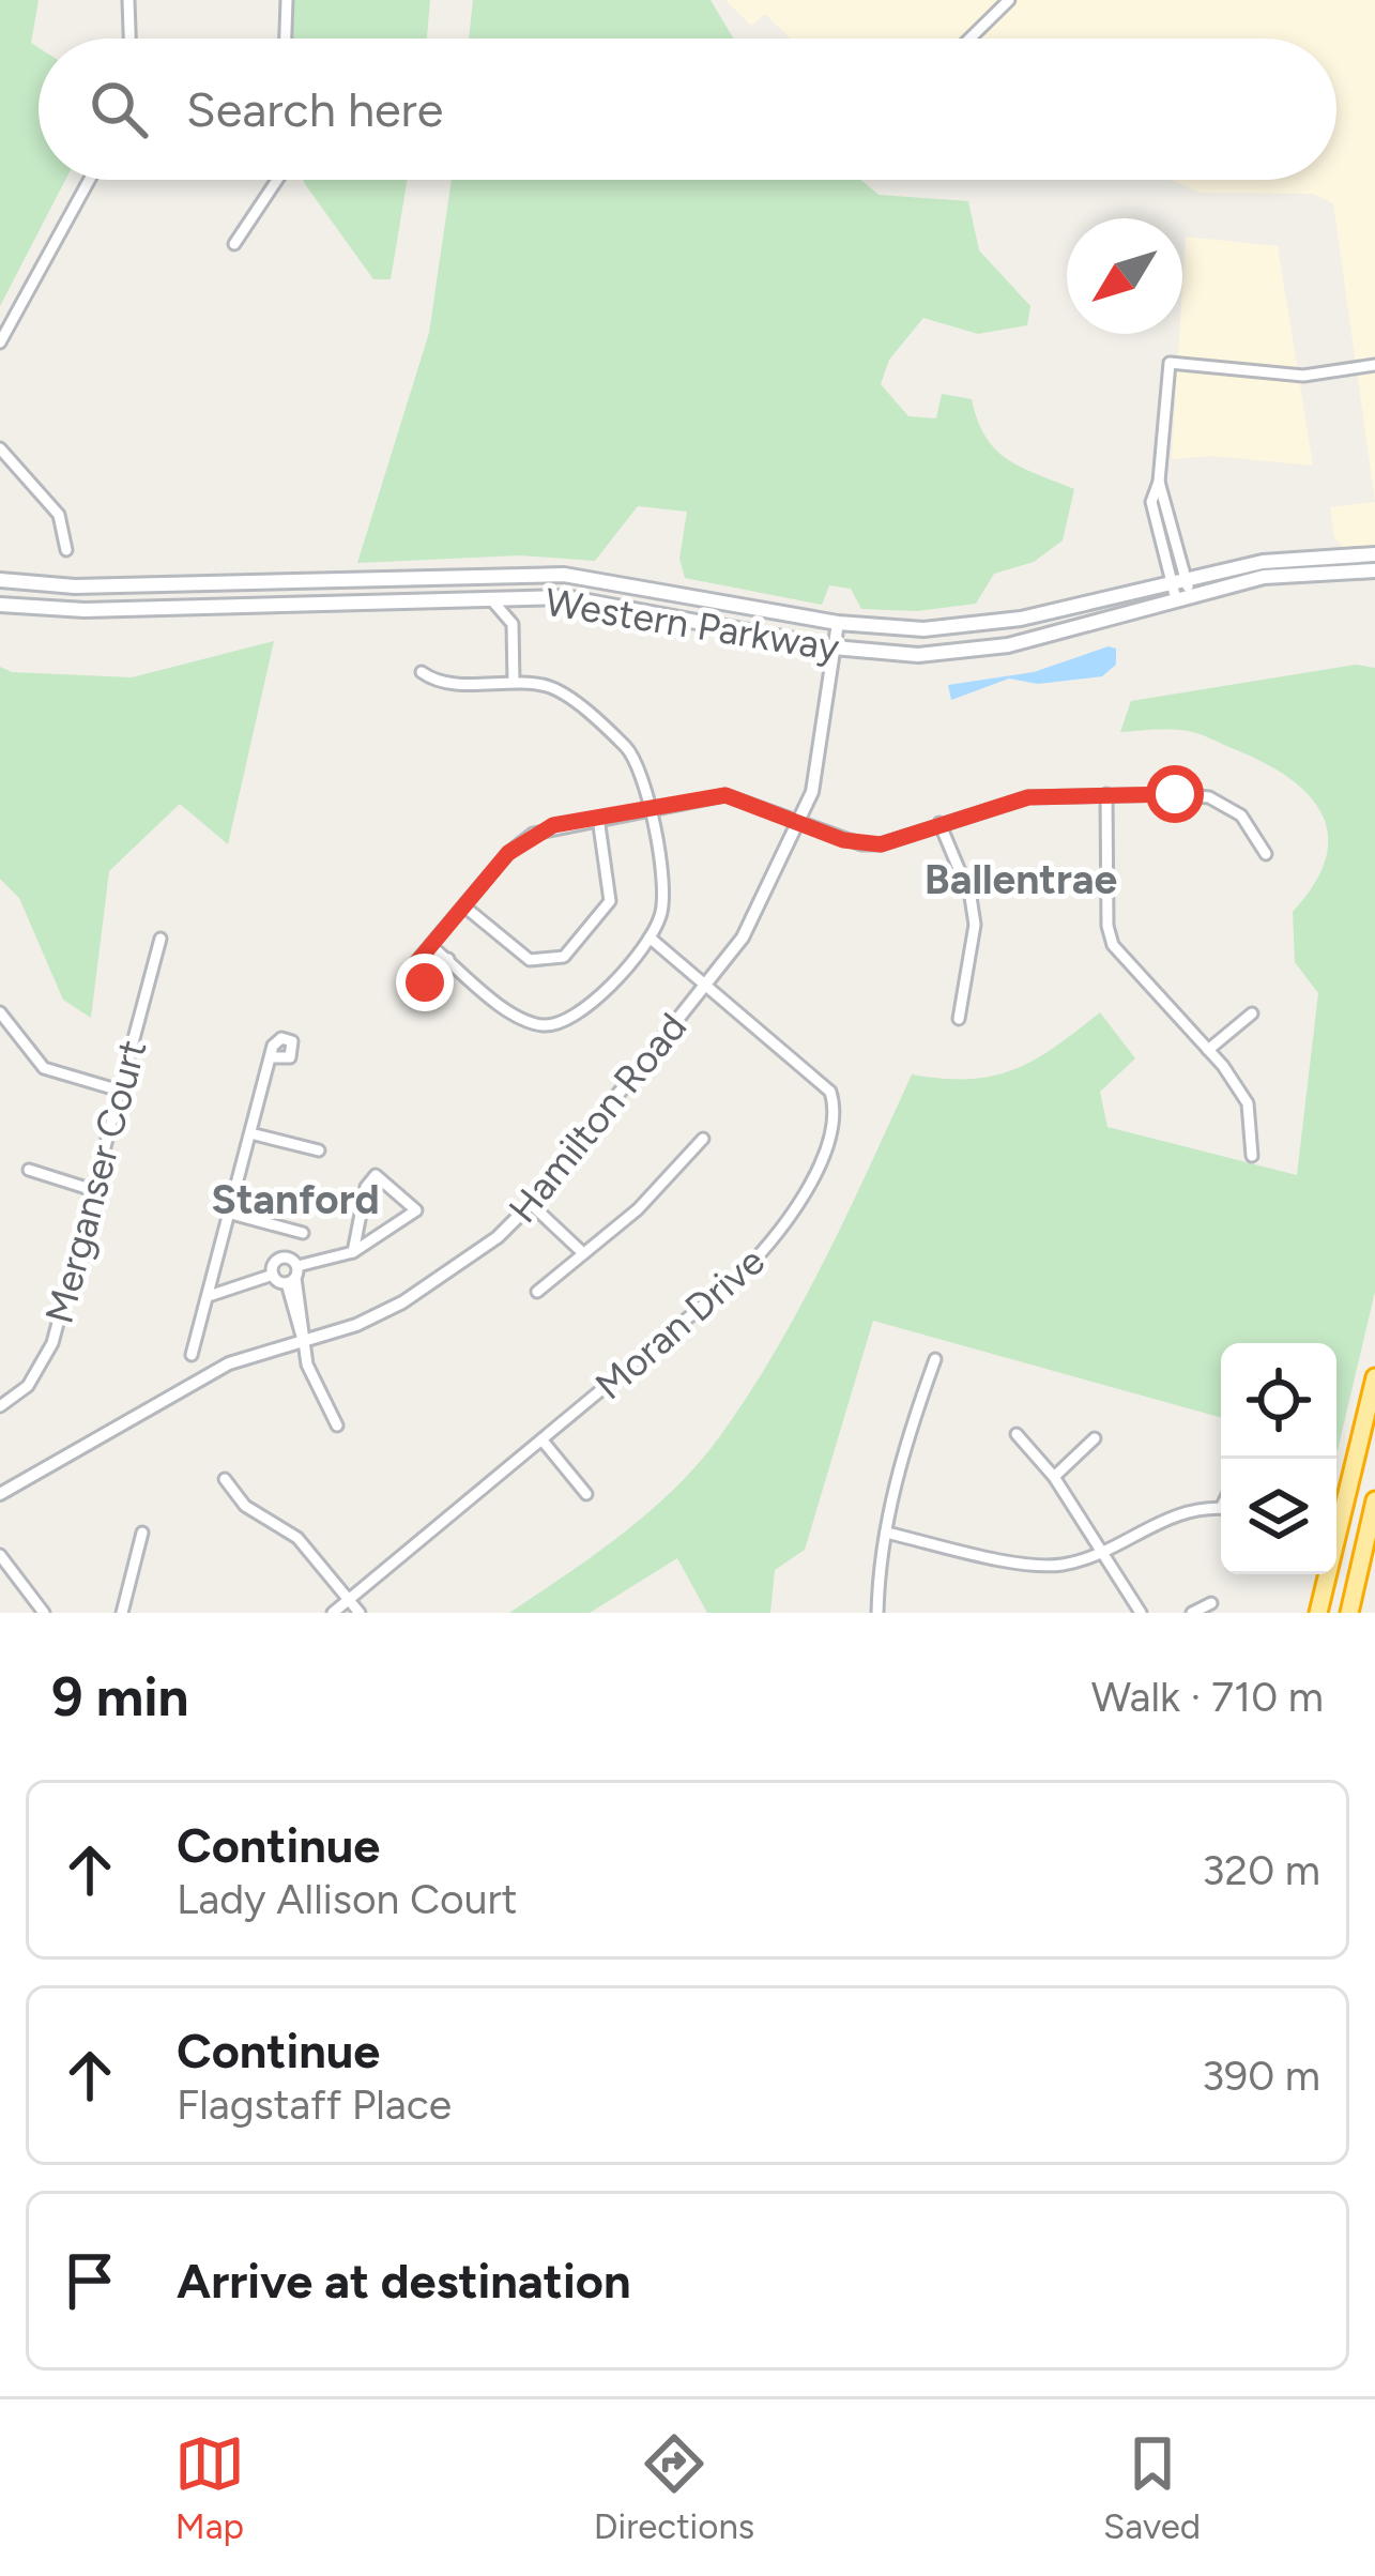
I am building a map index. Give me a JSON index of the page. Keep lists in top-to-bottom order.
{
  "streets": {
    "main road": ["Western Parkway"],
    "street": ["Hamilton Road", "Merganser Court", "Moran Drive"]
  },
  "crossings": [
    ["Western Parkway", "Hamilton Road"],
    ["Hamilton Road", "Moran Drive"]
  ],
  "districts": ["Ballentrae", "Stanford"],
  "north": "bottom left",
  "page": {
    "search": "Search here",
    "heading": ["9 min", "Walk · 710 m"],
    "list": [
      ["Continue", "Lady Allison Court", "320 m"],
      ["Continue", "Flagstaff Place", "390 m"],
      "Arrive at destination"
    ],
    "nav": ["Map", "Directions", "Saved"]
  }
}
